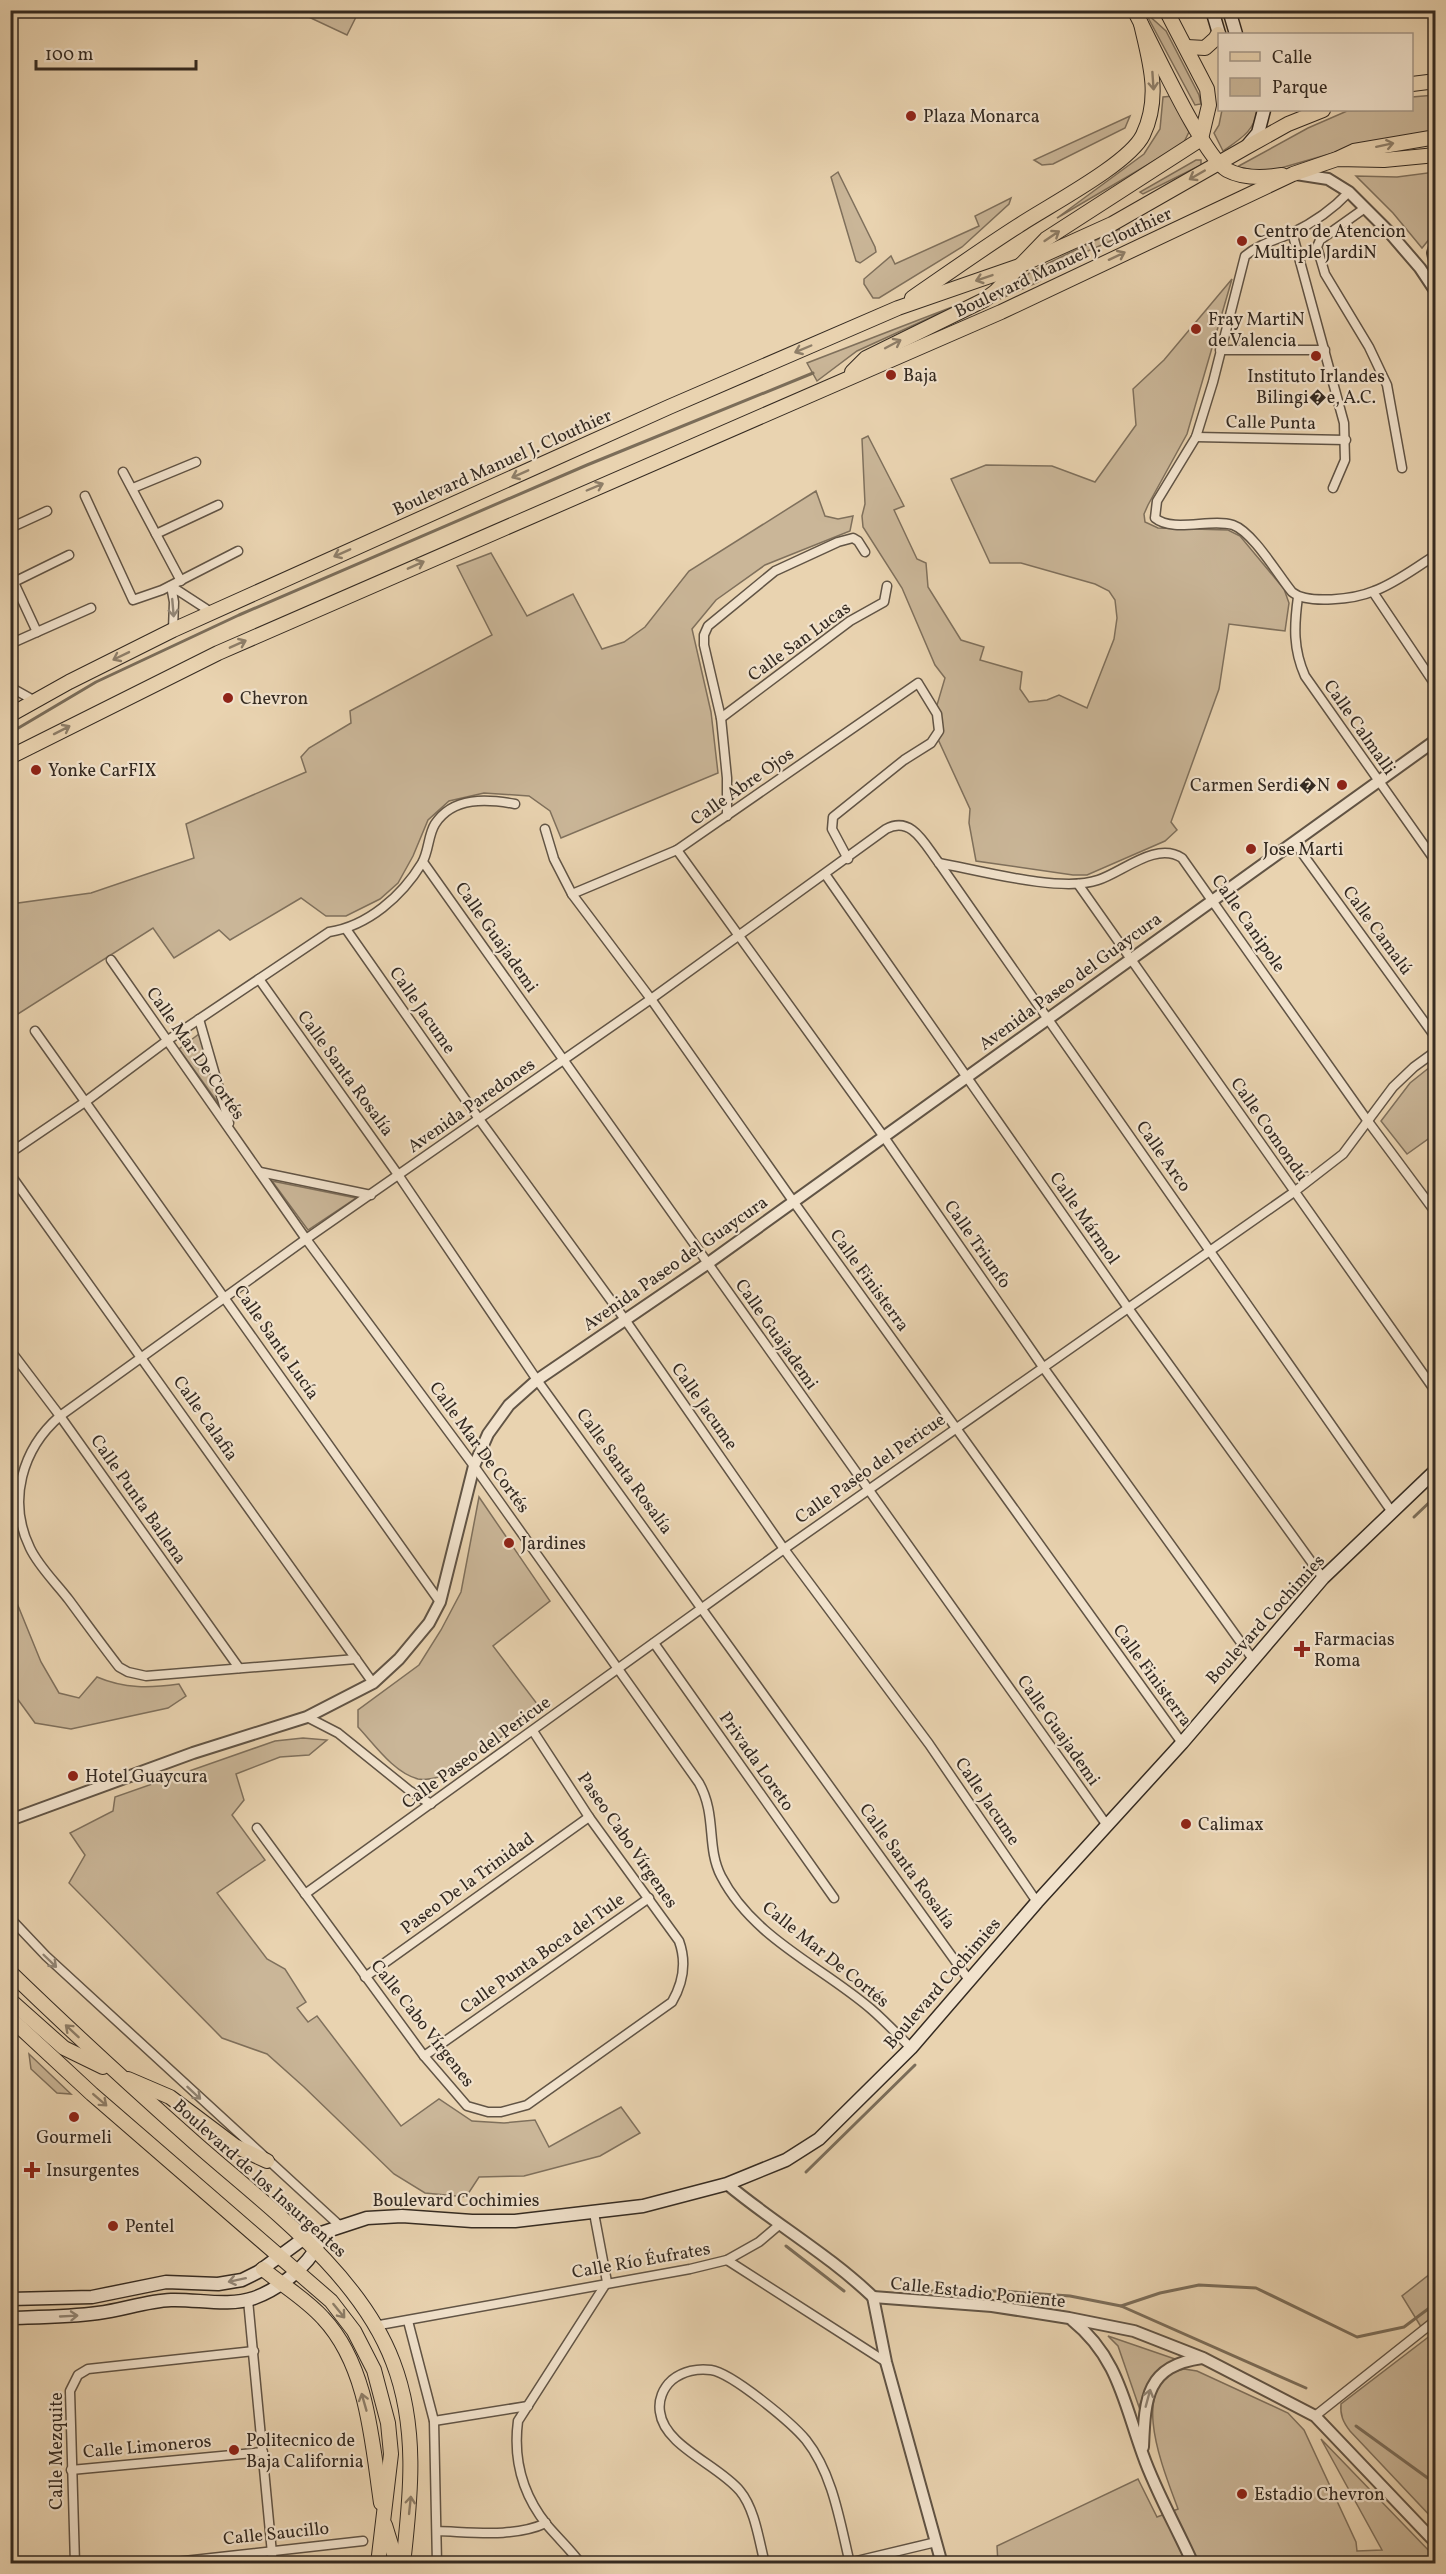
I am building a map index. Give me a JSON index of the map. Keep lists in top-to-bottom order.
{
  "streets": {
    "main road": ["Boulevard Manuel J. Clouthier", "Boulevard Cochimies", "Boulevard de los Insurgentes"],
    "street": [
      "Calle Punta",
      "Calle San Lucas",
      "Calle Calmalli",
      "Calle Abre Ojos",
      "Calle Canipole",
      "Calle Camalú",
      "Calle Guajademi",
      "Avenida Paseo del Guaycura",
      "Calle Jacume",
      "Calle Mar De Cortés",
      "Calle Santa Rosalía",
      "Avenida Paredones",
      "Calle Comondú",
      "Calle Arco",
      "Calle Mármol",
      "Calle Triunfo",
      "Calle Finisterra",
      "Calle Santa Lucía",
      "Calle Calafia",
      "Calle Paseo del Pericue",
      "Calle Punta Ballena",
      "Privada Loreto",
      "Paseo Cabo Vírgenes",
      "Paseo De la Trinidad",
      "Calle Punta Boca del Tule",
      "Calle Cabo Vírgenes",
      "Calle Río Éufrates",
      "Calle Estadio Poniente",
      "Calle Limoneros",
      "Calle Mezquite",
      "Calle Saucillo"
    ]
  },
  "crossings": [
    ["Calle Calmalli", "Avenida Paseo del Guaycura"],
    ["Calle Abre Ojos", "Avenida Paredones"],
    ["Calle Abre Ojos", "Calle Triunfo"],
    ["Calle Abre Ojos", "Calle Finisterra"],
    ["Calle Canipole", "Avenida Paseo del Guaycura"],
    ["Calle Canipole", "Calle Comondú"],
    ["Calle Canipole", "Calle Arco"],
    ["Calle Canipole", "Calle Paseo del Pericue"],
    ["Calle Camalú", "Avenida Paseo del Guaycura"],
    ["Calle Guajademi", "Avenida Paseo del Guaycura"],
    ["Calle Guajademi", "Avenida Paredones"],
    ["Calle Guajademi", "Calle Paseo del Pericue"],
    ["Calle Guajademi", "Boulevard Cochimies"],
    ["Avenida Paseo del Guaycura", "Calle Jacume"],
    ["Avenida Paseo del Guaycura", "Calle Mar De Cortés"],
    ["Avenida Paseo del Guaycura", "Calle Santa Rosalía"],
    ["Avenida Paseo del Guaycura", "Calle Comondú"],
    ["Avenida Paseo del Guaycura", "Calle Arco"],
    ["Avenida Paseo del Guaycura", "Calle Mármol"],
    ["Avenida Paseo del Guaycura", "Calle Triunfo"],
    ["Avenida Paseo del Guaycura", "Calle Finisterra"],
    ["Avenida Paseo del Guaycura", "Calle Santa Lucía"],
    ["Avenida Paseo del Guaycura", "Calle Calafia"],
    ["Calle Jacume", "Avenida Paredones"],
    ["Calle Jacume", "Calle Paseo del Pericue"],
    ["Calle Jacume", "Boulevard Cochimies"],
    ["Calle Mar De Cortés", "Avenida Paredones"],
    ["Calle Mar De Cortés", "Calle Paseo del Pericue"],
    ["Calle Mar De Cortés", "Boulevard Cochimies"],
    ["Calle Santa Rosalía", "Avenida Paredones"],
    ["Calle Santa Rosalía", "Calle Paseo del Pericue"],
    ["Calle Santa Rosalía", "Boulevard Cochimies"],
    ["Avenida Paredones", "Calle Arco"],
    ["Avenida Paredones", "Calle Mármol"],
    ["Avenida Paredones", "Calle Triunfo"],
    ["Avenida Paredones", "Calle Finisterra"],
    ["Avenida Paredones", "Calle Santa Lucía"],
    ["Avenida Paredones", "Calle Calafia"],
    ["Avenida Paredones", "Calle Punta Ballena"],
    ["Calle Comondú", "Calle Paseo del Pericue"],
    ["Calle Arco", "Calle Paseo del Pericue"],
    ["Calle Arco", "Boulevard Cochimies"],
    ["Calle Mármol", "Calle Paseo del Pericue"],
    ["Calle Mármol", "Boulevard Cochimies"],
    ["Calle Triunfo", "Calle Paseo del Pericue"],
    ["Calle Triunfo", "Boulevard Cochimies"],
    ["Calle Finisterra", "Calle Paseo del Pericue"],
    ["Calle Finisterra", "Boulevard Cochimies"],
    ["Calle Paseo del Pericue", "Privada Loreto"],
    ["Calle Paseo del Pericue", "Paseo Cabo Vírgenes"],
    ["Calle Paseo del Pericue", "Calle Cabo Vírgenes"],
    ["Boulevard Cochimies", "Boulevard de los Insurgentes"],
    ["Paseo Cabo Vírgenes", "Paseo De la Trinidad"],
    ["Paseo Cabo Vírgenes", "Calle Punta Boca del Tule"],
    ["Paseo Cabo Vírgenes", "Calle Cabo Vírgenes"],
    ["Paseo De la Trinidad", "Calle Cabo Vírgenes"],
    ["Calle Punta Boca del Tule", "Calle Cabo Vírgenes"],
    ["Boulevard de los Insurgentes", "Calle Río Éufrates"],
    ["Calle Limoneros", "Calle Mezquite"]
  ],
  "places": {
    "other": [
      "Plaza Monarca",
      "Centro de Atencion Multiple JardiN",
      "Fray MartiN de Valencia",
      "Instituto Irlandes Bilingi�e, A.C.",
      "Baja",
      "Chevron",
      "Yonke CarFIX",
      "Carmen Serdi�N",
      "Jose Marti",
      "Jardines",
      "Hotel Guaycura",
      "Calimax",
      "Gourmeli",
      "Pentel",
      "Politecnico de Baja California",
      "Estadio Chevron"
    ],
    "health": ["Farmacias Roma", "Insurgentes"]
  },
  "legend": ["Calle", "Parque"],
  "scale_bar": "100 m"
}
